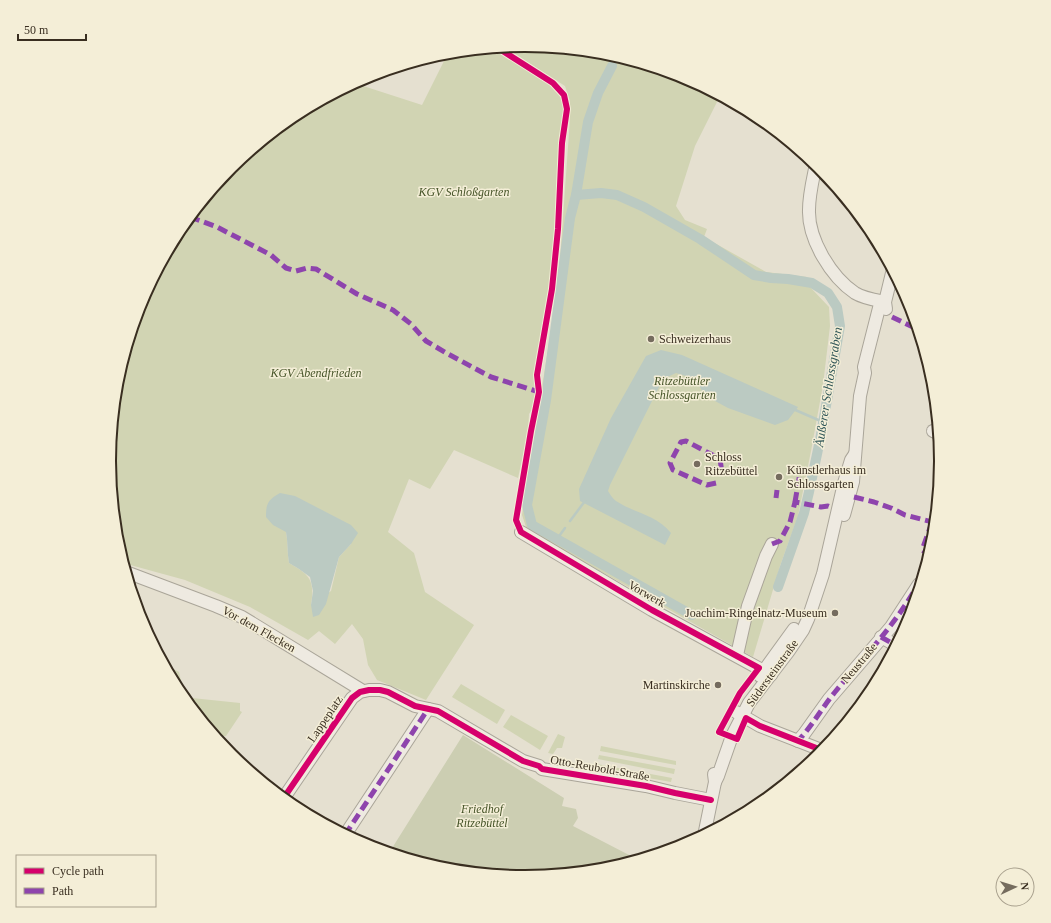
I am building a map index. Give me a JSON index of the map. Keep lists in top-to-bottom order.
{
  "streets": {
    "street": [
      "Vorwerk",
      "Vor dem Flecken",
      "Neustraße",
      "Südersteinstraße",
      "Lappeplatz",
      "Otto-Reubold-Straße"
    ]
  },
  "crossings": [
    ["Vorwerk", "Südersteinstraße"],
    ["Vor dem Flecken", "Lappeplatz"],
    ["Südersteinstraße", "Otto-Reubold-Straße"]
  ],
  "water": ["Äußerer Schlossgraben"],
  "parks": [
    "KGV Schloßgarten",
    "KGV Abendfrieden",
    "Ritzebüttler Schlossgarten",
    "Friedhof Ritzebüttel"
  ],
  "places": [
    "Schweizerhaus",
    "Schloss Ritzebüttel",
    "Künstlerhaus im Schlossgarten",
    "Joachim-Ringelnatz-Museum",
    "Martinskirche"
  ],
  "legend": ["Cycle path", "Path"],
  "scale_bar": "50 m",
  "north": "right"
}
